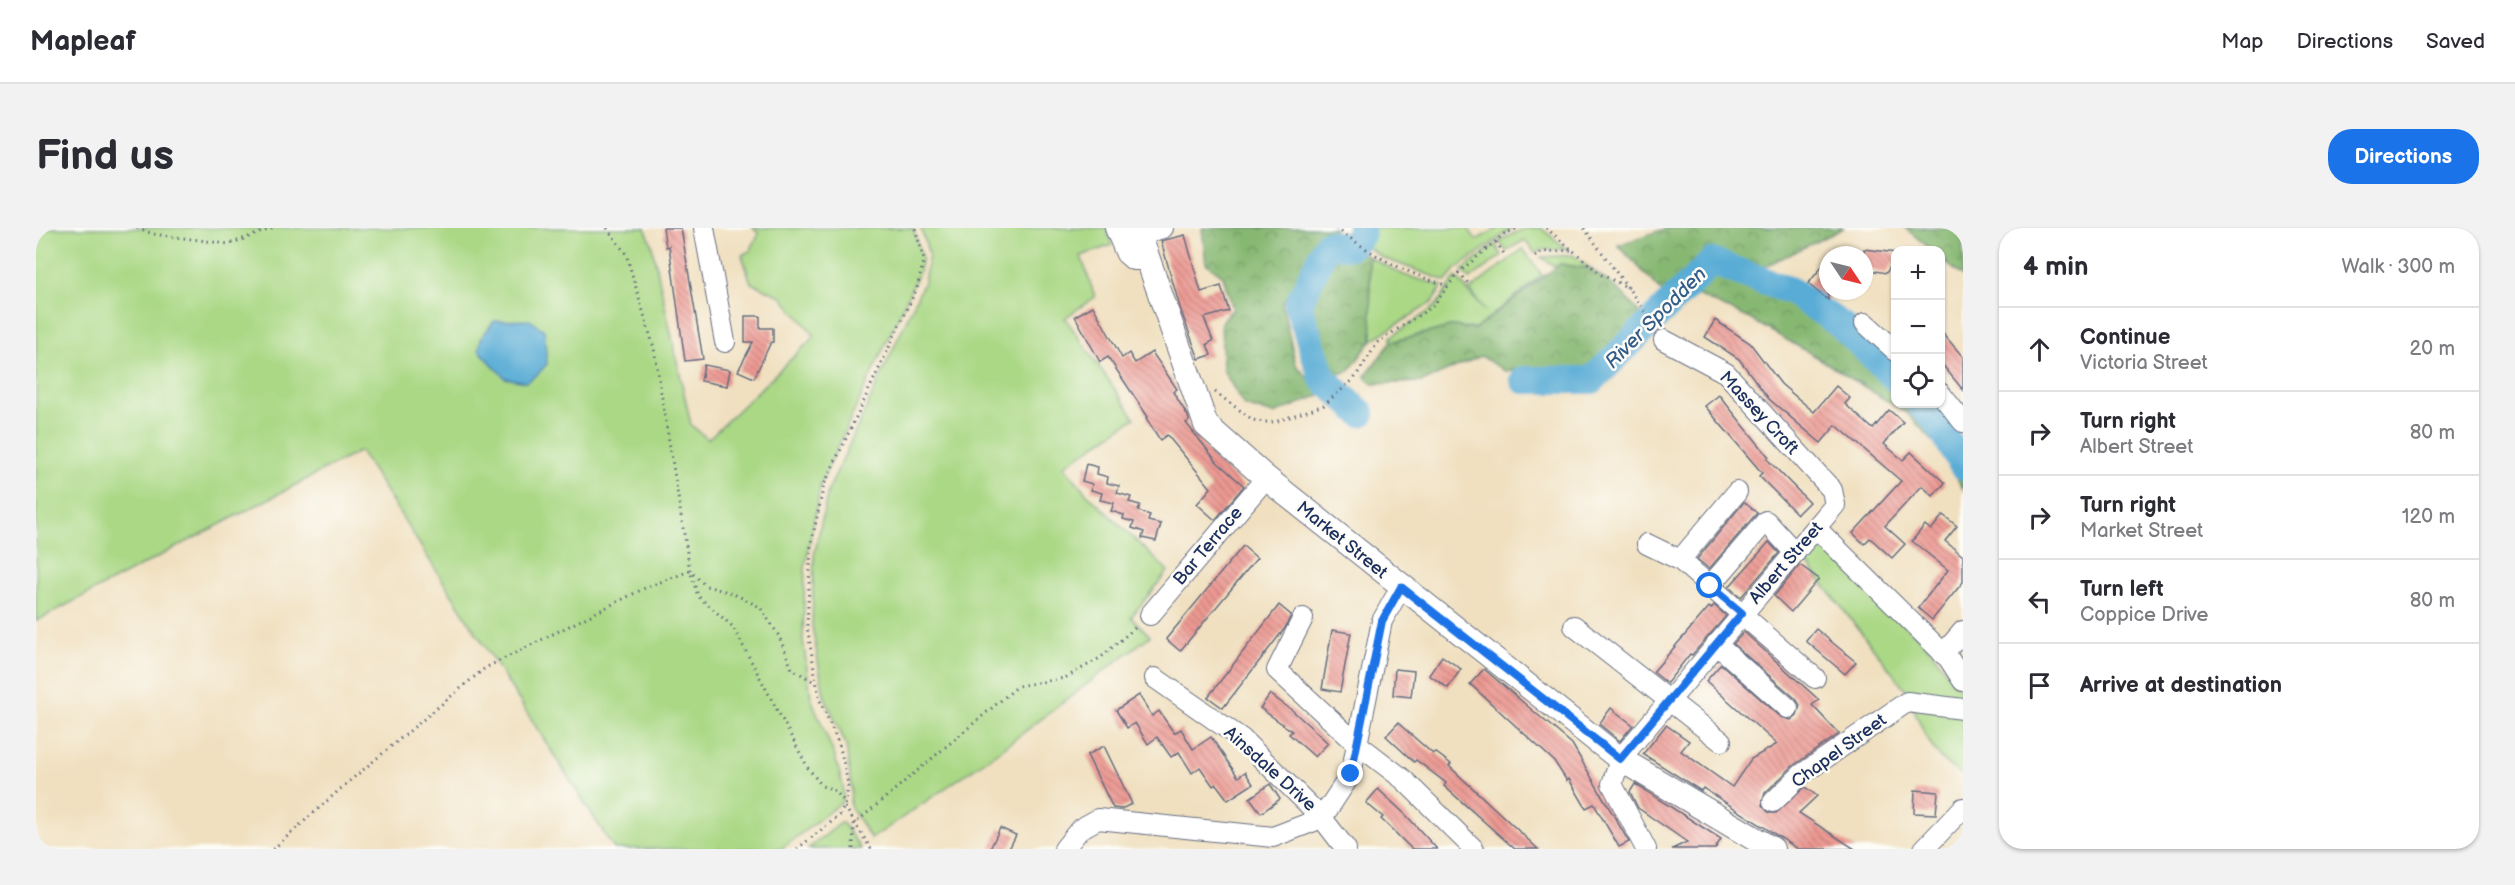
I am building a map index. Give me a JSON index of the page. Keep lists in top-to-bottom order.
{
  "streets": {
    "main road": ["Market Street"],
    "street": [
      "Massey Croft",
      "Bar Terrace",
      "Albert Street",
      "Chapel Street",
      "Ainsdale Drive"
    ]
  },
  "crossings": [
    ["Massey Croft", "Albert Street"],
    ["Market Street", "Bar Terrace"],
    ["Market Street", "Albert Street"]
  ],
  "water": ["River Spodden"],
  "north": "bottom right",
  "page": {
    "header": "Mapleaf",
    "nav": ["Map", "Directions", "Saved"],
    "buttons": "Directions",
    "title": "Find us",
    "heading": ["4 min", "Walk · 300 m"],
    "map_buttons": ["+", "−"],
    "list": [
      ["Continue", "Victoria Street", "20 m"],
      ["Turn right", "Albert Street", "80 m"],
      ["Turn right", "Market Street", "120 m"],
      ["Turn left", "Coppice Drive", "80 m"],
      "Arrive at destination"
    ]
  }
}
